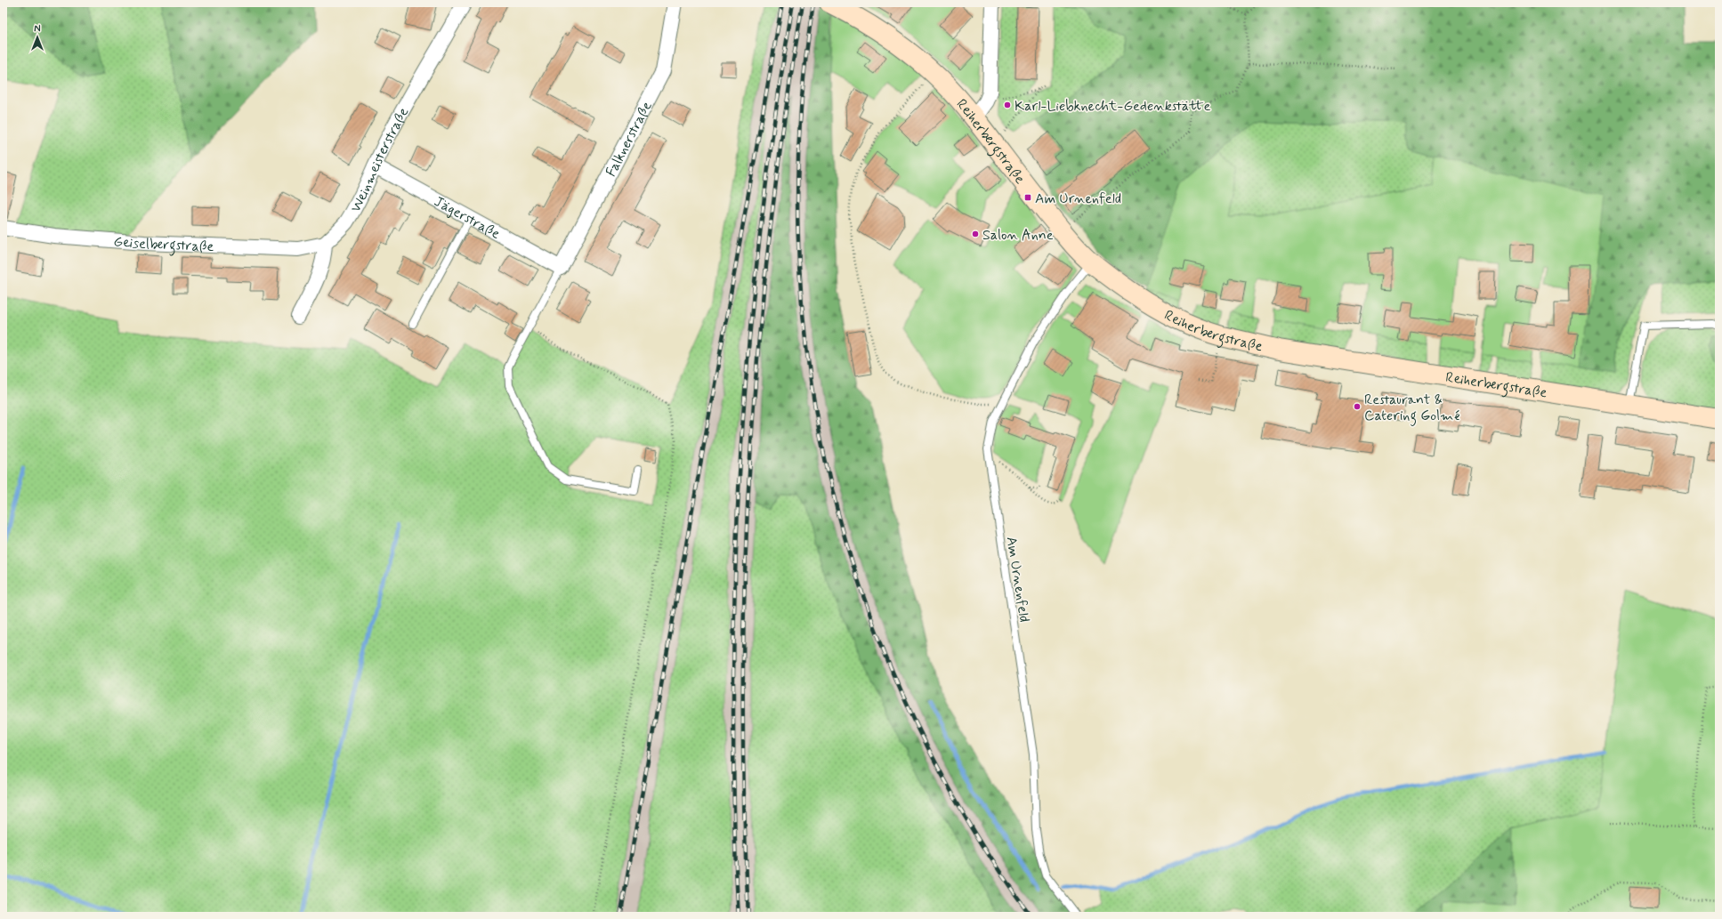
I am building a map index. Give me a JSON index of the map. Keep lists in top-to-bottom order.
{
  "streets": {
    "street": [
      "Falknerstraße",
      "Reiherbergstraße",
      "Weinmeisterstraße",
      "Jägerstraße",
      "Geiselbergstraße"
    ],
    "lane": ["Am Urnenfeld"]
  },
  "crossings": [
    ["Falknerstraße", "Jägerstraße"],
    ["Reiherbergstraße", "Am Urnenfeld"],
    ["Weinmeisterstraße", "Jägerstraße"],
    ["Weinmeisterstraße", "Geiselbergstraße"]
  ],
  "places": {
    "other": ["Karl-Liebknecht-Gedenkstätte", "Salon Anne", "Restaurant & Catering Golmé"],
    "transit": ["Am Urnenfeld"]
  },
  "north": "top"
}
